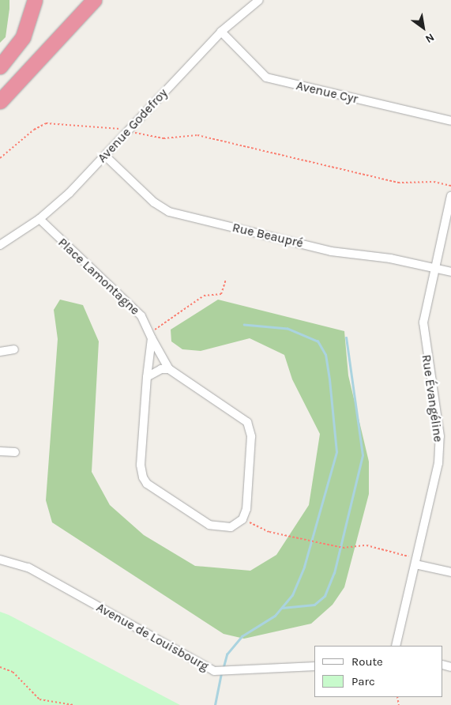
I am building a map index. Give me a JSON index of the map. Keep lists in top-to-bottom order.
{
  "streets": {
    "street": [
      "Avenue Cyr",
      "Avenue Godefroy",
      "Rue Beaupré",
      "Place Lamontagne",
      "Rue Évangéline",
      "Avenue de Louisbourg"
    ]
  },
  "crossings": [
    ["Avenue Cyr", "Avenue Godefroy"],
    ["Avenue Godefroy", "Rue Beaupré"],
    ["Avenue Godefroy", "Place Lamontagne"],
    ["Rue Beaupré", "Rue Évangéline"]
  ],
  "legend": ["Route", "Parc"],
  "north": "bottom right"
}
